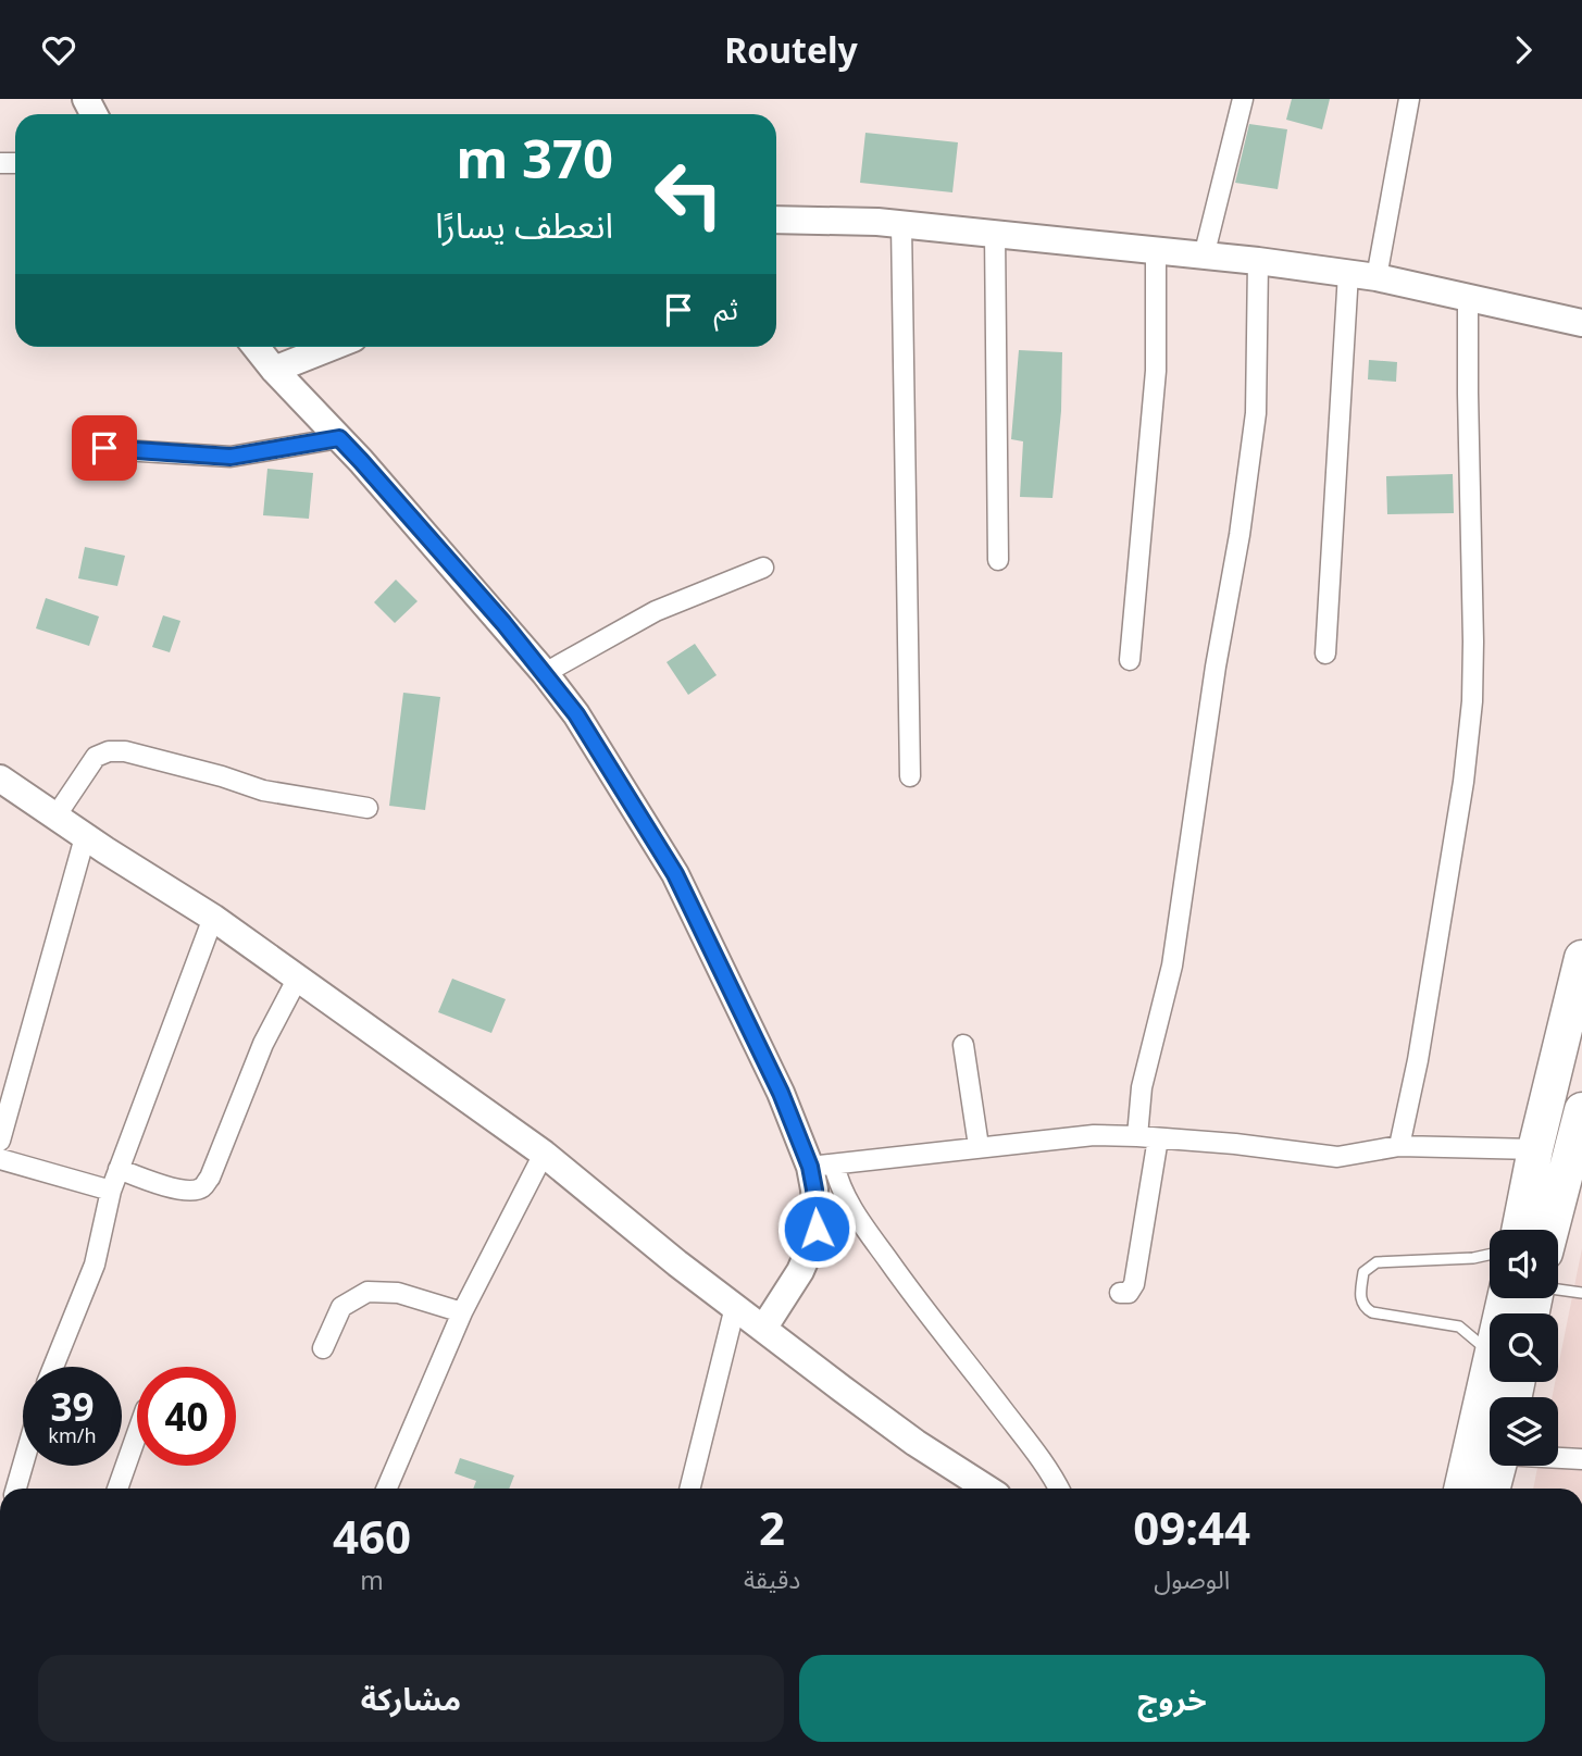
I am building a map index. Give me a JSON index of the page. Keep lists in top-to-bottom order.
{
  "page": {
    "header": "Routely",
    "turn": ["370 m", "انعطف يسارًا"],
    "then": "ثم",
    "speed": "39 km/h",
    "limit": "40",
    "eta": [
      "09:44",
      "الوصول",
      "2",
      "دقيقة",
      "460",
      "m"
    ],
    "buttons": ["خروج", "مشاركة"]
  }
}
